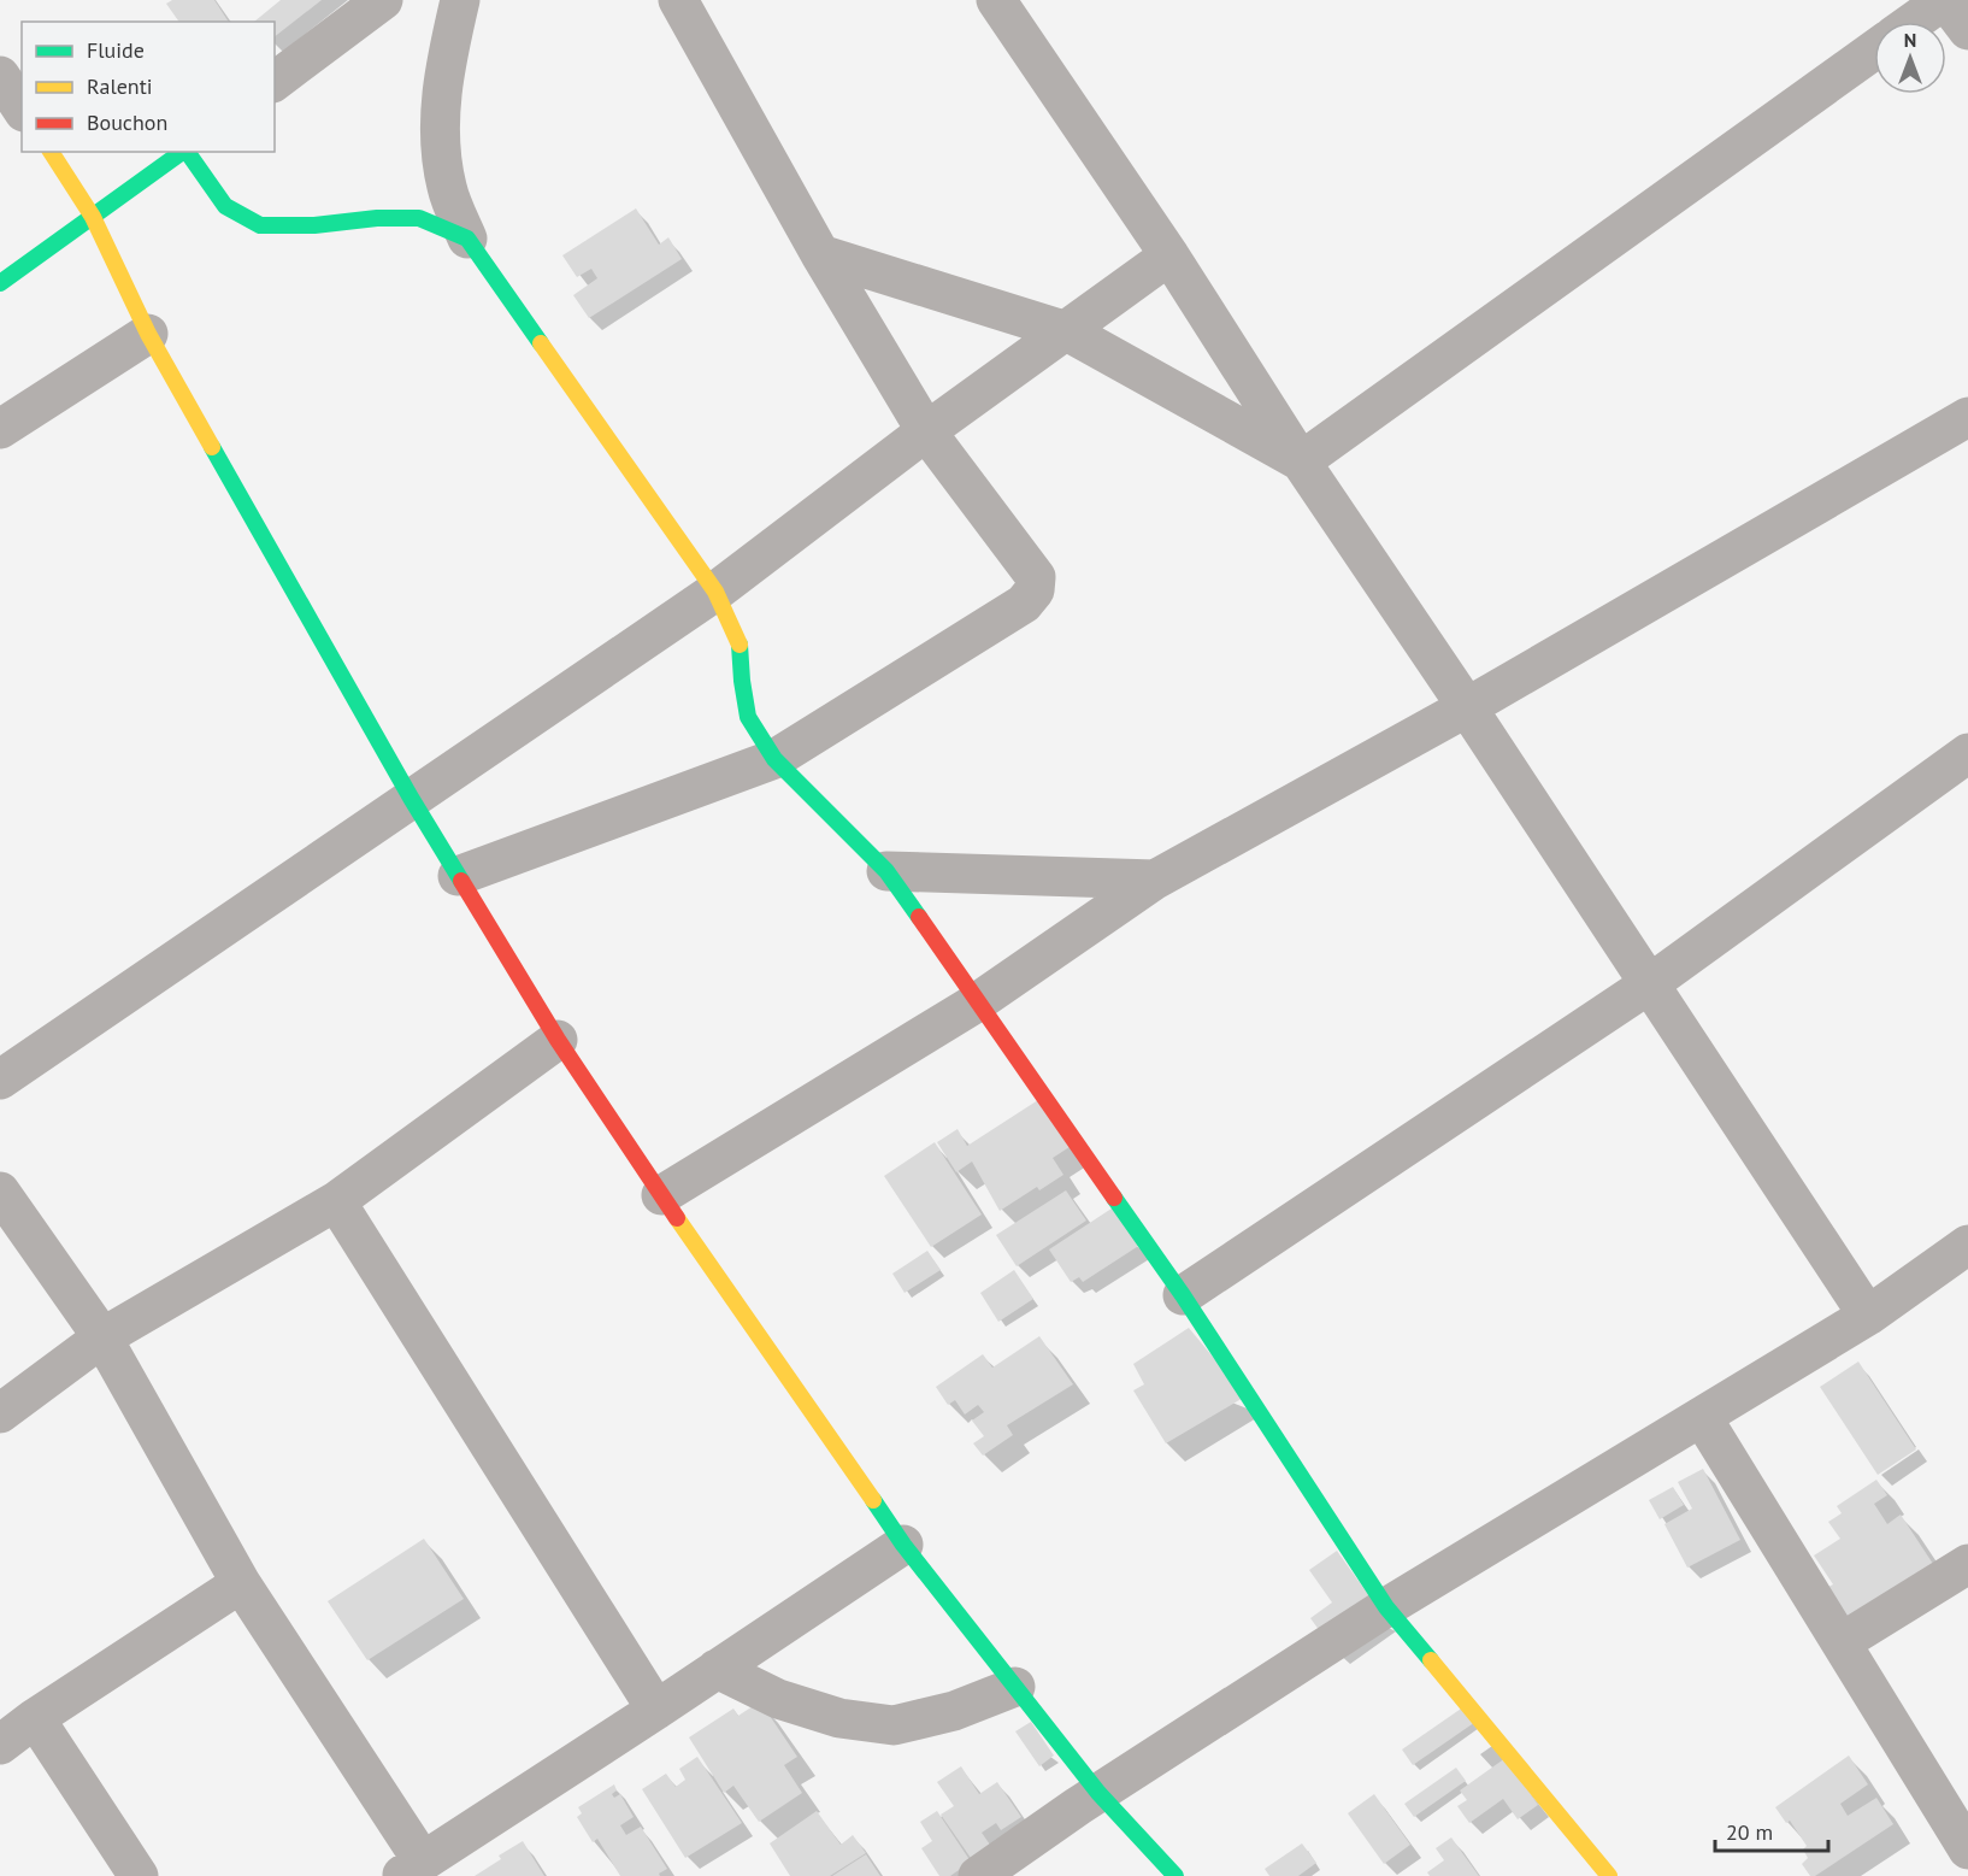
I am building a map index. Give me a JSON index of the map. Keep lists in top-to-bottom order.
{
  "legend": ["Fluide", "Ralenti", "Bouchon"],
  "scale_bar": "20 m",
  "north": "top"
}
